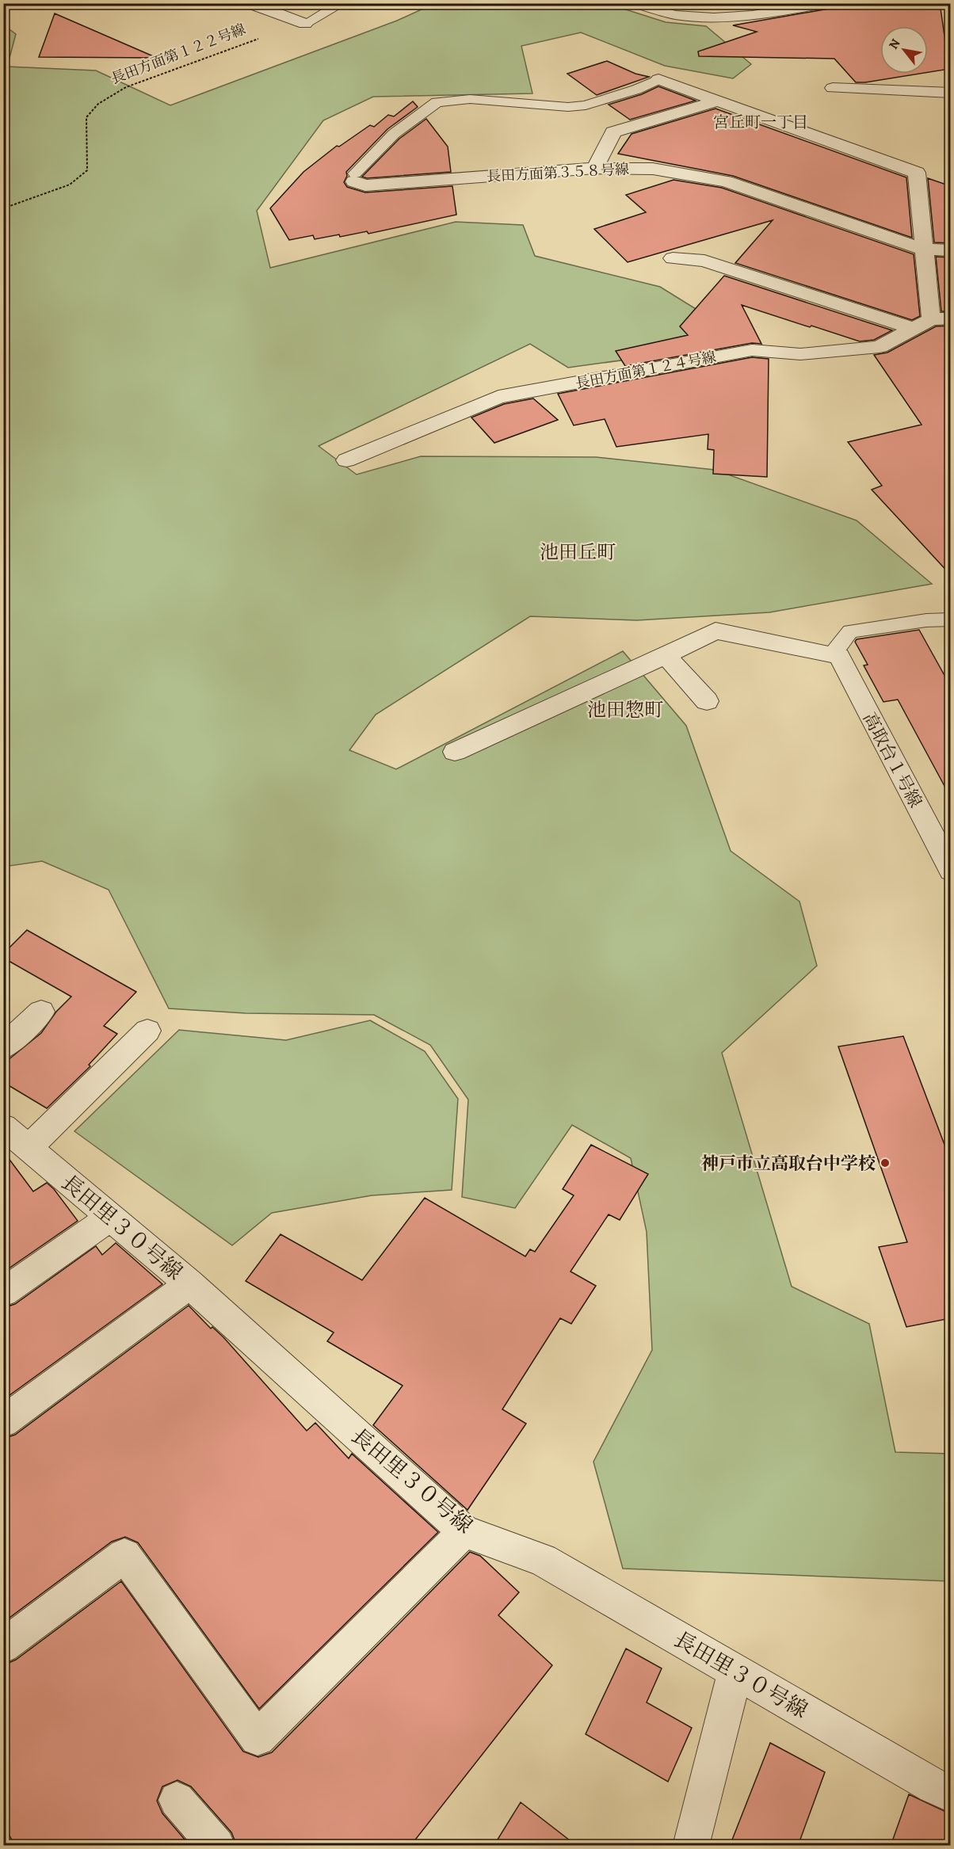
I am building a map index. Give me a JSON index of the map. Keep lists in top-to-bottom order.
{
  "streets": {
    "street": [
      "長田方面第３５８号線",
      "長田方面第１２４号線",
      "高取台１号線",
      "長田里３０号線"
    ],
    "path": ["長田方面第１２２号線"]
  },
  "districts": ["宮丘町一丁目", "池田丘町", "池田惣町"],
  "places": ["神戸市立高取台中学校"],
  "north": "top left"
}
